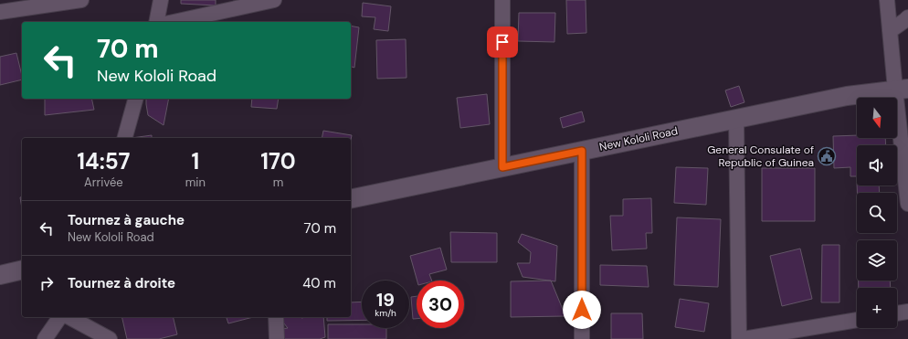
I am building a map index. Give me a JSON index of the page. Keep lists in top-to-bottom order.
{
  "streets": {
    "street": ["New Kololi Road"]
  },
  "places": {
    "public building": ["General Consulate of Republic of Guinea"]
  },
  "north": "bottom",
  "page": {
    "turn": ["70 m", "New Kololi Road"],
    "map_buttons": "+",
    "eta": [
      "14:57",
      "Arrivée",
      "1",
      "min",
      "170",
      "m"
    ],
    "list": [
      {
        "name": "Tournez à gauche",
        "note": "New Kololi Road",
        "value": "70 m"
      },
      {
        "name": "Tournez à droite",
        "value": "40 m"
      }
    ],
    "speed": "19 km/h",
    "limit": "30"
  }
}
